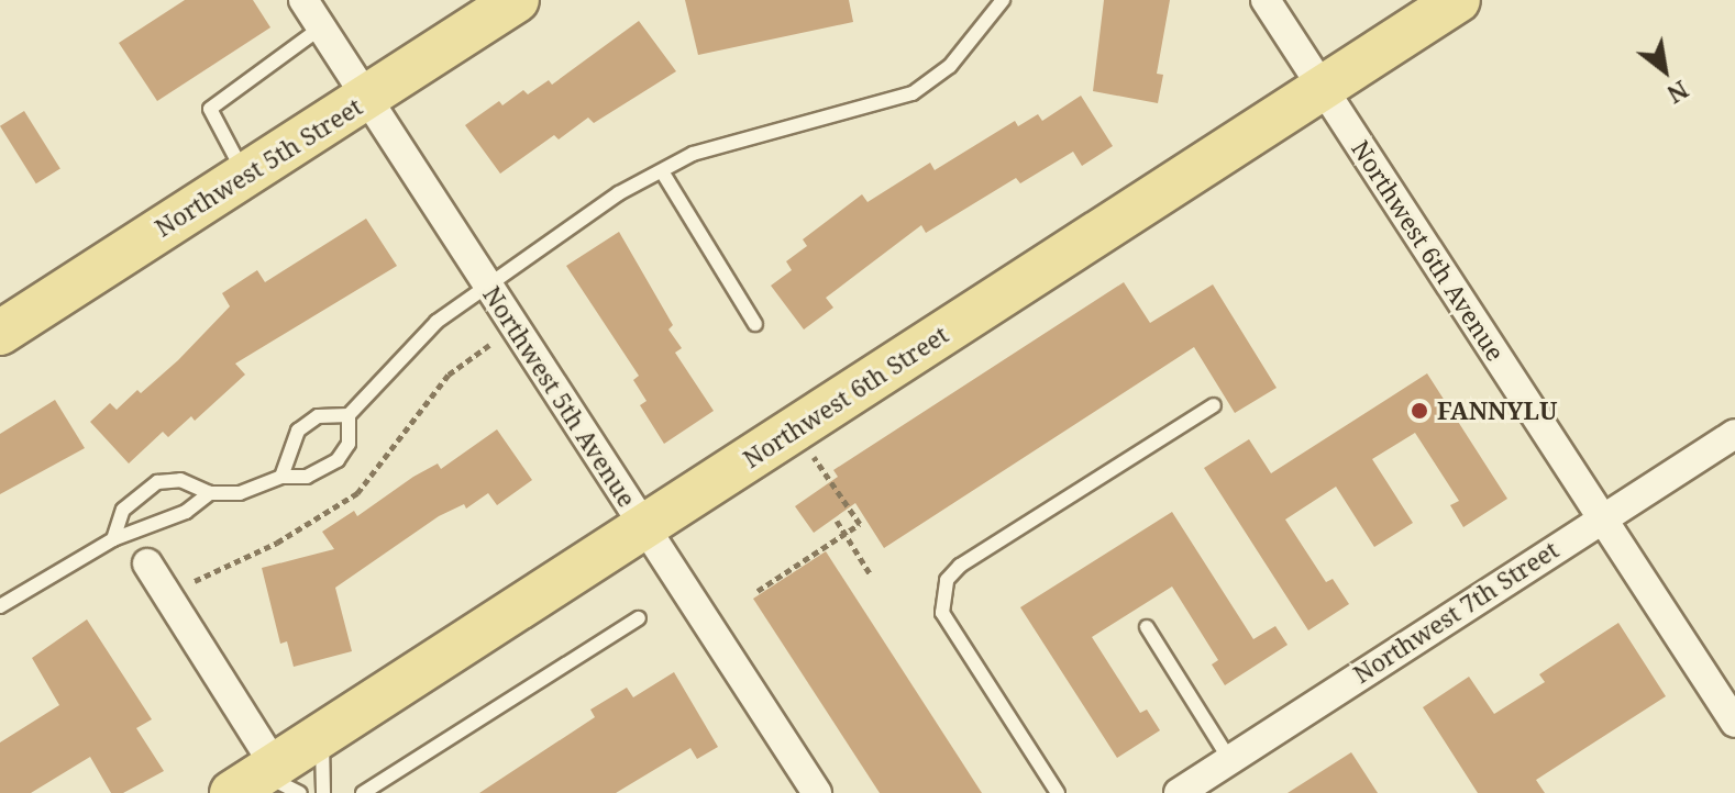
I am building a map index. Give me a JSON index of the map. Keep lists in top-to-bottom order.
{
  "streets": {
    "main road": ["Northwest 5th Street", "Northwest 6th Street"],
    "street": ["Northwest 6th Avenue", "Northwest 5th Avenue", "Northwest 7th Street"]
  },
  "crossings": [
    ["Northwest 5th Street", "Northwest 5th Avenue"],
    ["Northwest 6th Avenue", "Northwest 6th Street"],
    ["Northwest 6th Avenue", "Northwest 7th Street"],
    ["Northwest 5th Avenue", "Northwest 6th Street"]
  ],
  "places": ["FANNYLU"],
  "north": "bottom right"
}
